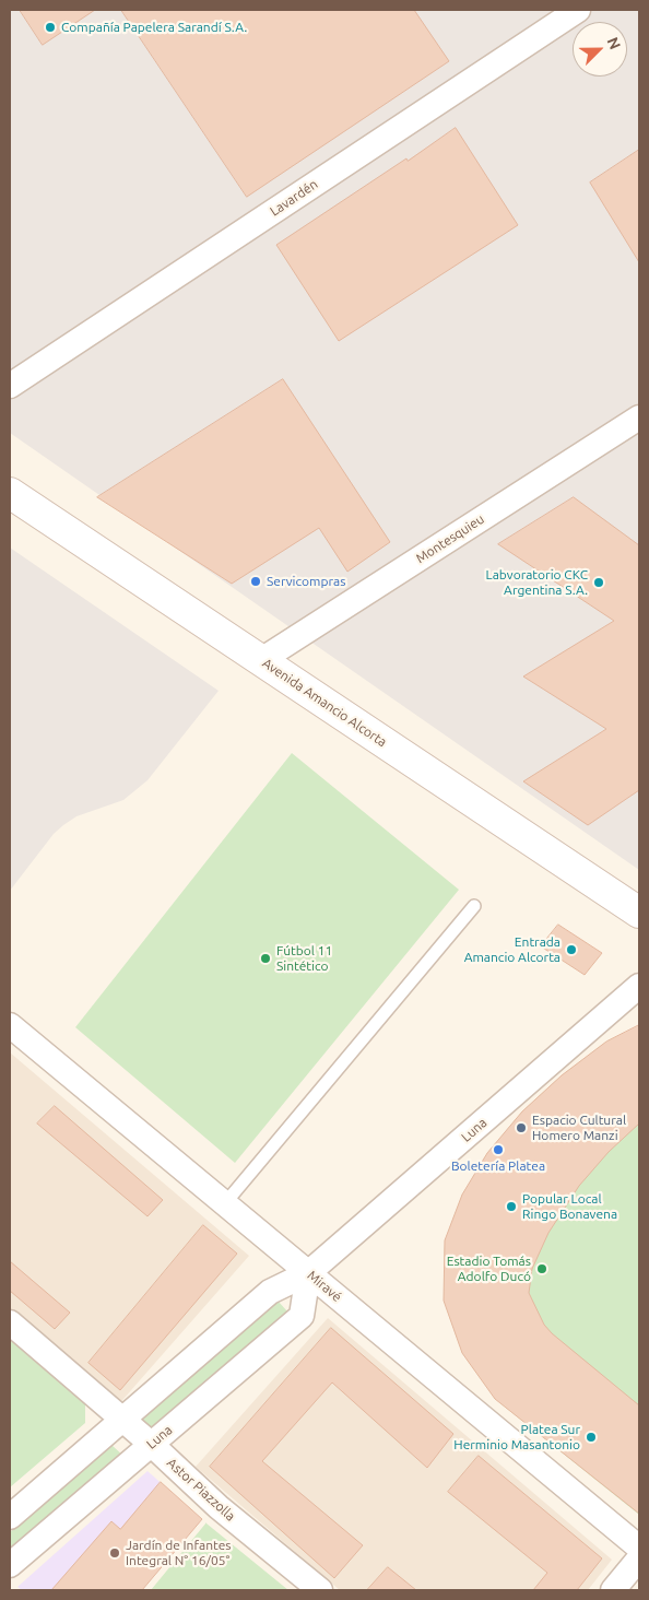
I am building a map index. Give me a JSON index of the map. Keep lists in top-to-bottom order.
{
  "streets": {
    "main road": ["Avenida Amancio Alcorta"],
    "street": [
      "Lavardén",
      "Montesquieu",
      "Luna",
      "Miravé",
      "Astor Piazzolla"
    ]
  },
  "crossings": [
    ["Montesquieu", "Avenida Amancio Alcorta"],
    ["Luna", "Miravé"],
    ["Luna", "Astor Piazzolla"]
  ],
  "places": [
    "Compañía Papelera Sarandí S.A.",
    "Servicompras",
    "Labvoratorio CKC Argentina S.A.",
    "Entrada Amancio Alcorta",
    "Fútbol 11 Sintético",
    "Espacio Cultural Homero Manzi",
    "Boletería Platea",
    "Popular Local Ringo Bonavena",
    "Estadio Tomás Adolfo Ducó",
    "Platea Sur Herminio Masantonio",
    "Jardín de Infantes Integral N° 16/05°"
  ],
  "north": "top right"
}
